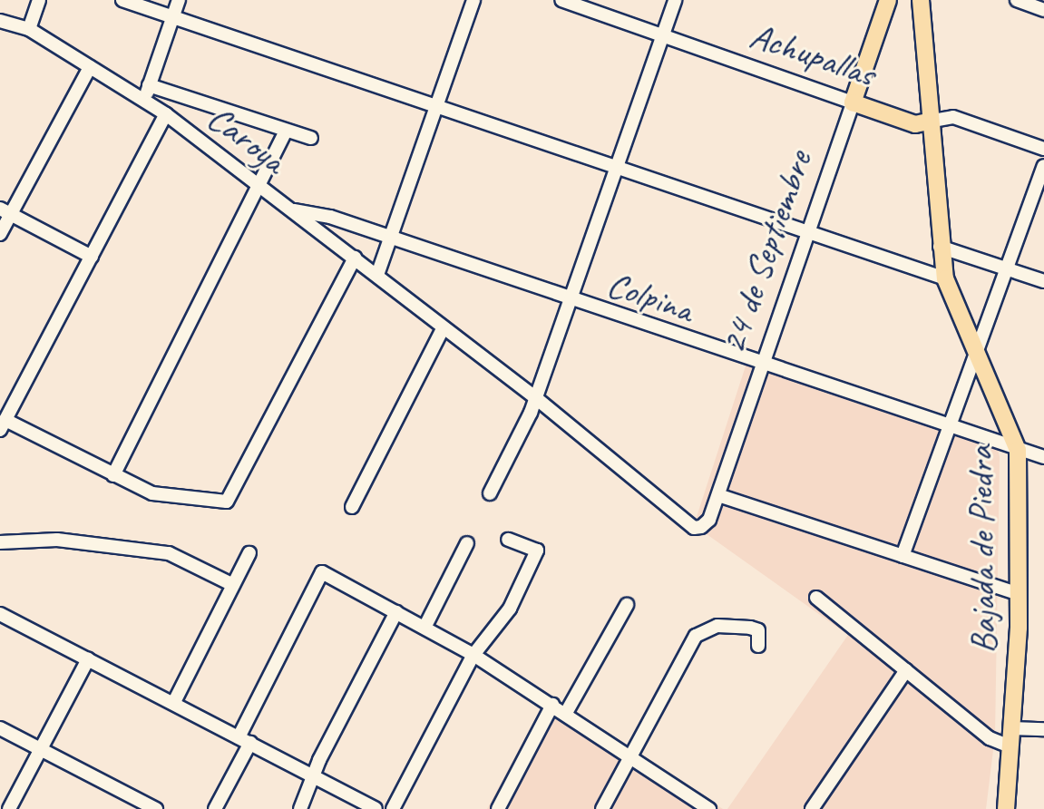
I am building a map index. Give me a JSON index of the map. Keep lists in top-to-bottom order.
{
  "streets": {
    "main road": ["Achupallas", "24 de Septiembre", "Bajada de Piedra"],
    "street": ["Caroya", "Colpina"]
  },
  "crossings": [
    ["Achupallas", "24 de Septiembre"],
    ["Achupallas", "Bajada de Piedra"],
    ["Caroya", "24 de Septiembre"],
    ["Caroya", "Colpina"],
    ["24 de Septiembre", "Colpina"],
    ["Colpina", "Bajada de Piedra"]
  ]
}
